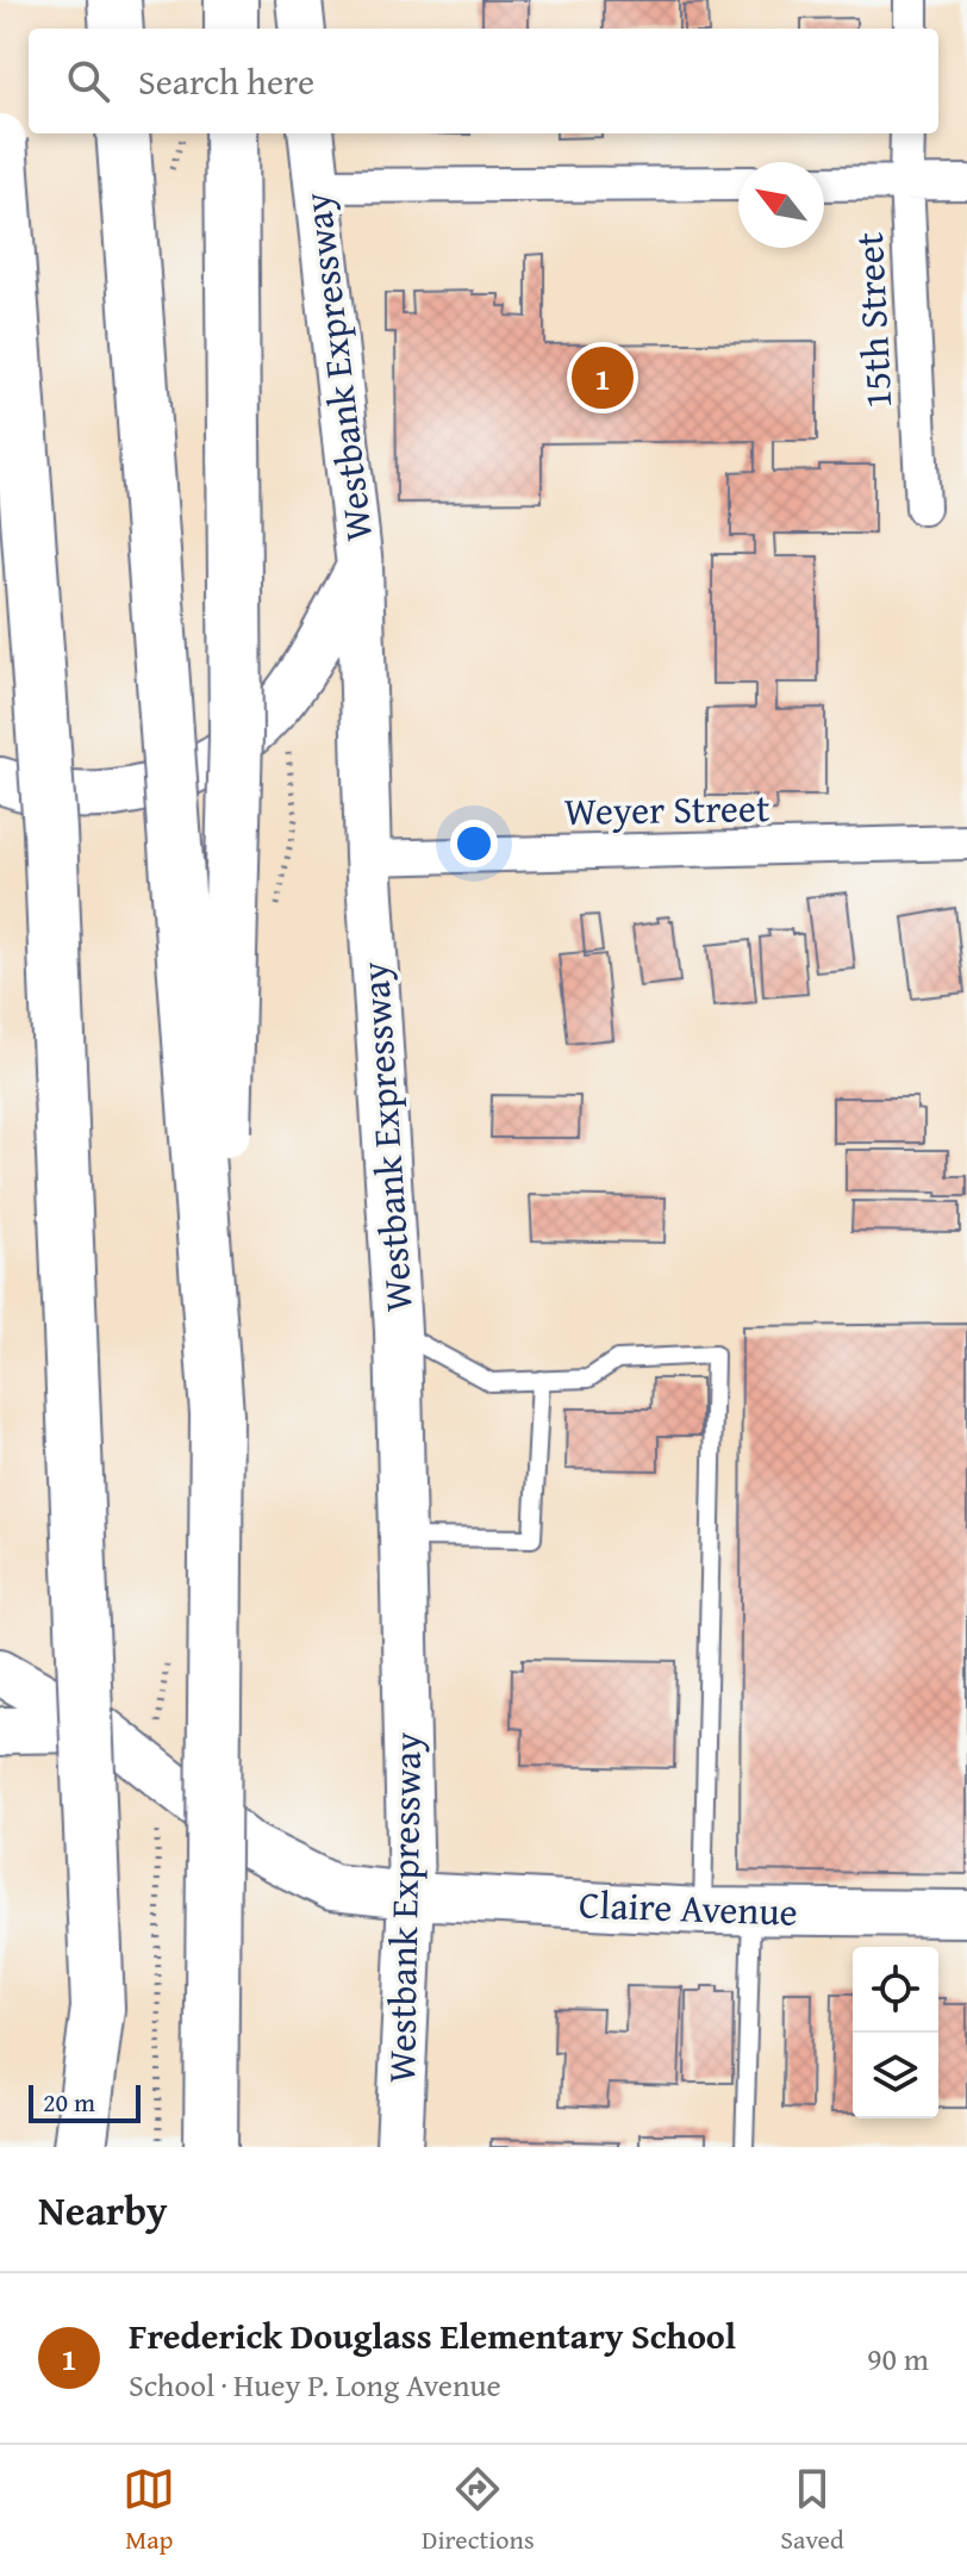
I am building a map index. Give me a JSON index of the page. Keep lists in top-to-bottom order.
{
  "streets": {
    "main road": ["Westbank Expressway", "Claire Avenue"],
    "street": ["15th Street", "Weyer Street"]
  },
  "crossings": [
    ["Westbank Expressway", "Weyer Street"],
    ["Westbank Expressway", "Claire Avenue"]
  ],
  "scale_bar": "20 m",
  "north": "top left",
  "page": {
    "search": "Search here",
    "pins": "1",
    "scale": "20 m",
    "heading": "Nearby",
    "list": [
      {
        "mark": "1",
        "name": "Frederick Douglass Elementary School",
        "note": "School · Huey P. Long Avenue",
        "value": "90 m"
      }
    ],
    "nav": ["Map", "Directions", "Saved"]
  }
}
